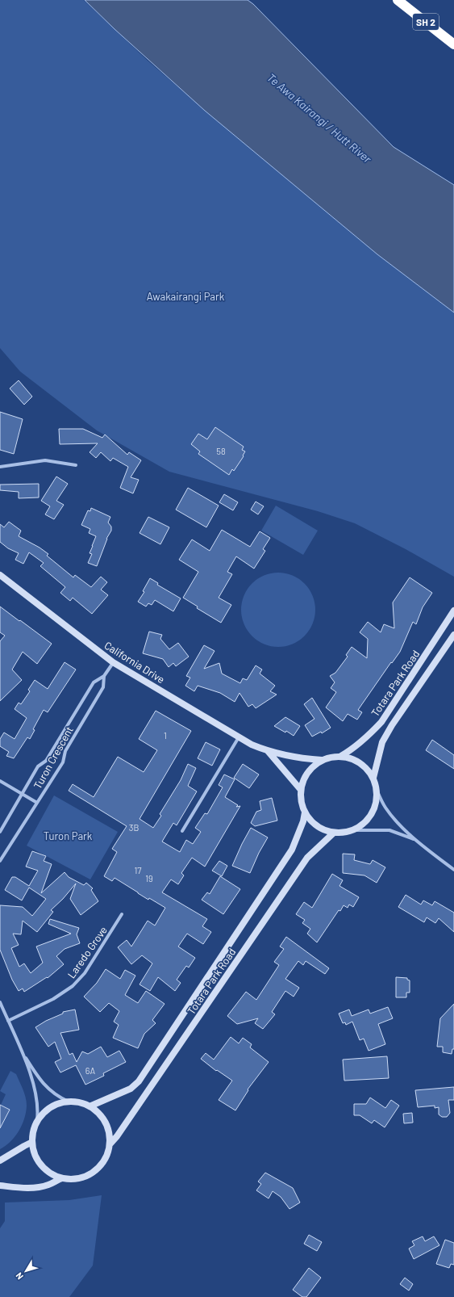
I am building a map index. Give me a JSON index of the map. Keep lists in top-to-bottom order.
{
  "streets": {
    "highway": ["SH 2"],
    "street": [
      "California Drive",
      "Totara Park Road",
      "Turon Crescent",
      "Laredo Grove"
    ]
  },
  "crossings": [
    ["California Drive", "Totara Park Road"],
    ["California Drive", "Turon Crescent"]
  ],
  "water": ["Te Awa Kairangi / Hutt River"],
  "parks": ["Awakairangi Park", "Turon Park"],
  "house_numbers": [
    "58",
    "1",
    "3B",
    "17",
    "19",
    "6A"
  ],
  "north": "bottom left"
}
